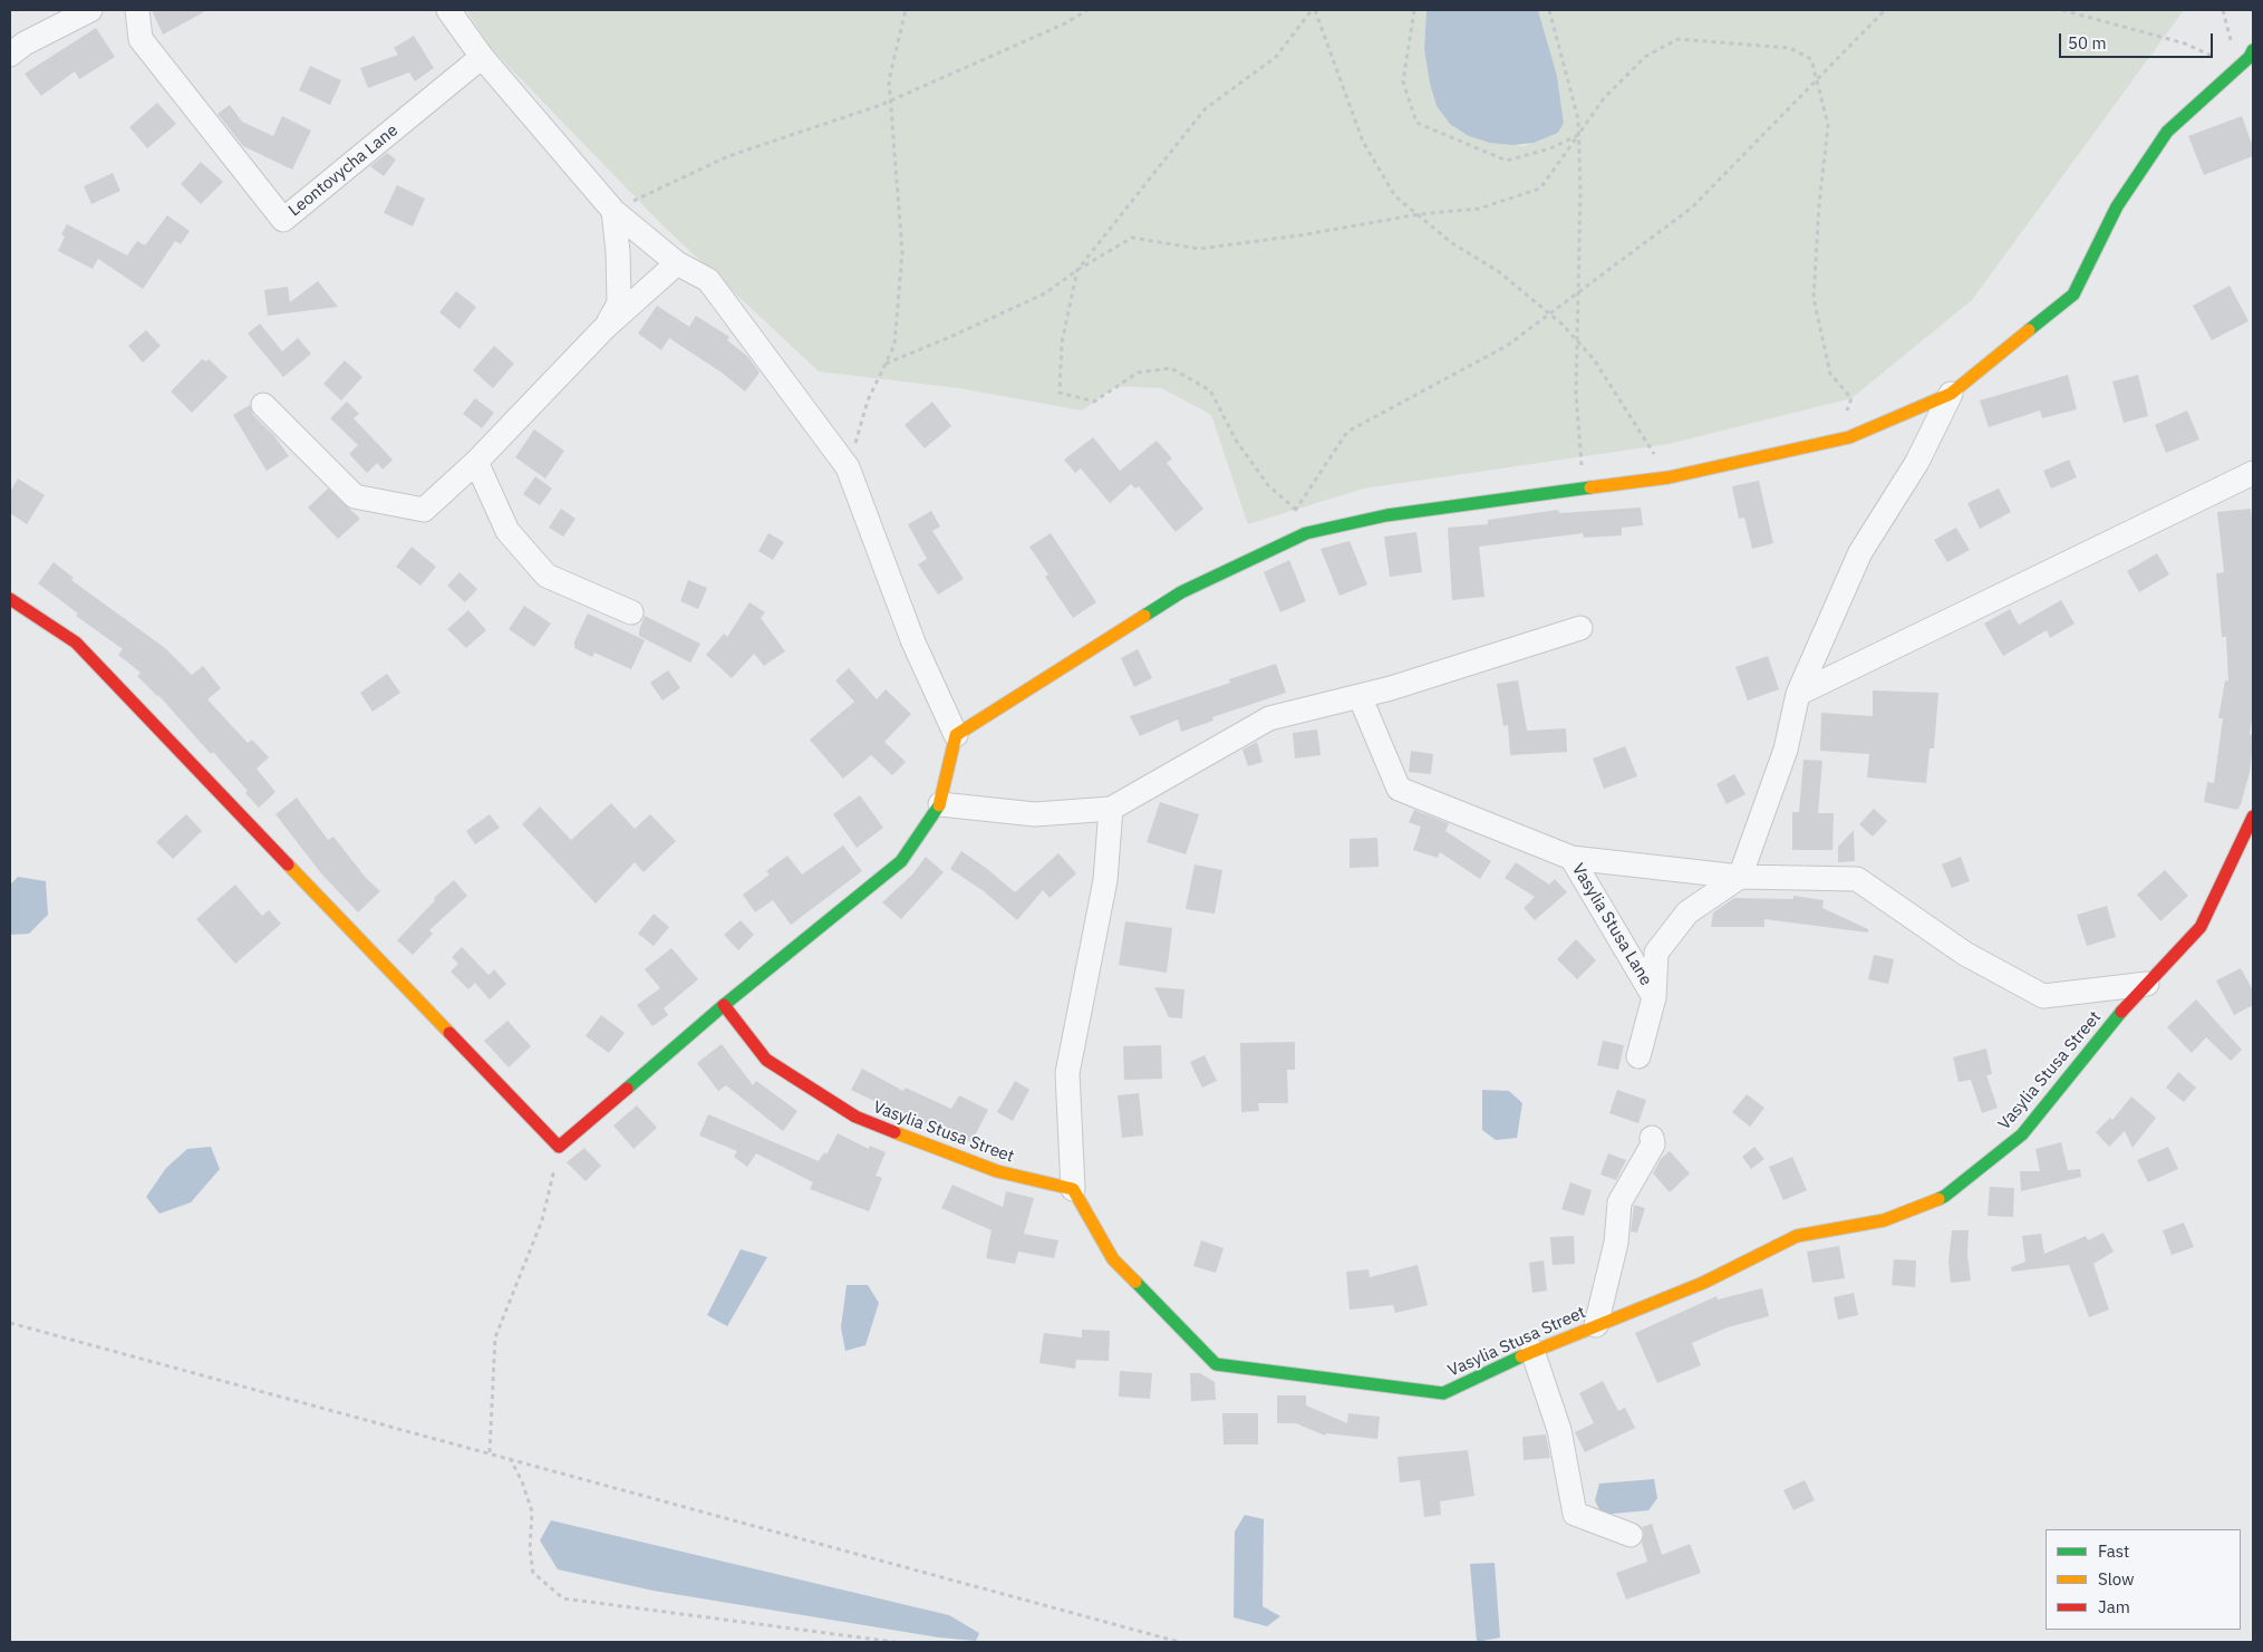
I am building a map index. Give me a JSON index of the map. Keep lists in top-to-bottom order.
{
  "streets": {
    "street": ["Leontovycha Lane", "Vasylia Stusa Lane", "Vasylia Stusa Street"]
  },
  "legend": ["Fast", "Slow", "Jam"],
  "scale_bar": "50 m"
}
